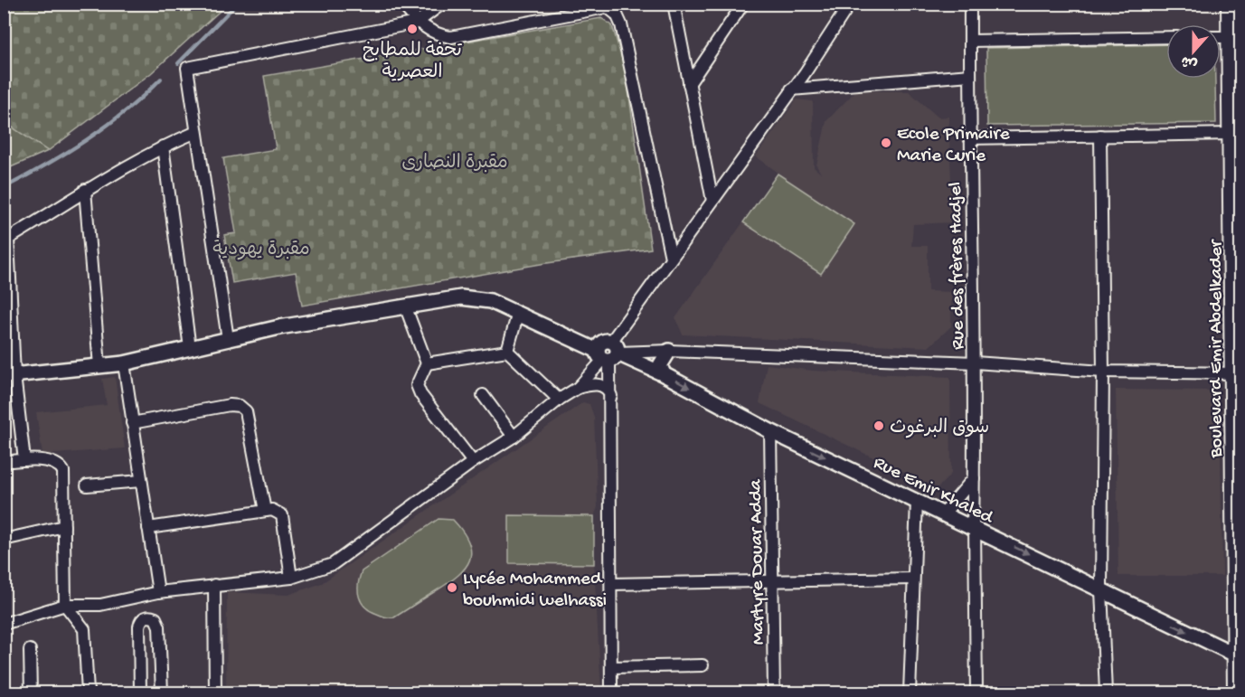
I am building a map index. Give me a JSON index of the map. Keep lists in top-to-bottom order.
{
  "streets": {
    "main road": ["Boulevard Emir Abdelkader"],
    "street": ["Rue des frères Hadjel", "Rue Emir Khaled", "Martyre Douar Adda"]
  },
  "crossings": [
    ["Rue des frères Hadjel", "Rue Emir Khaled"],
    ["Boulevard Emir Abdelkader", "Rue Emir Khaled"],
    ["Rue Emir Khaled", "Martyre Douar Adda"]
  ],
  "parks": ["مقبرة النصارى", "مقبرة يهودية"],
  "places": [
    "تحفة للمطابخ العصرية",
    "Ecole Primaire Marie Curie",
    "سوق البرغوث",
    "Lycée Mohammed bouhmidi welhassi"
  ],
  "north": "bottom"
}
